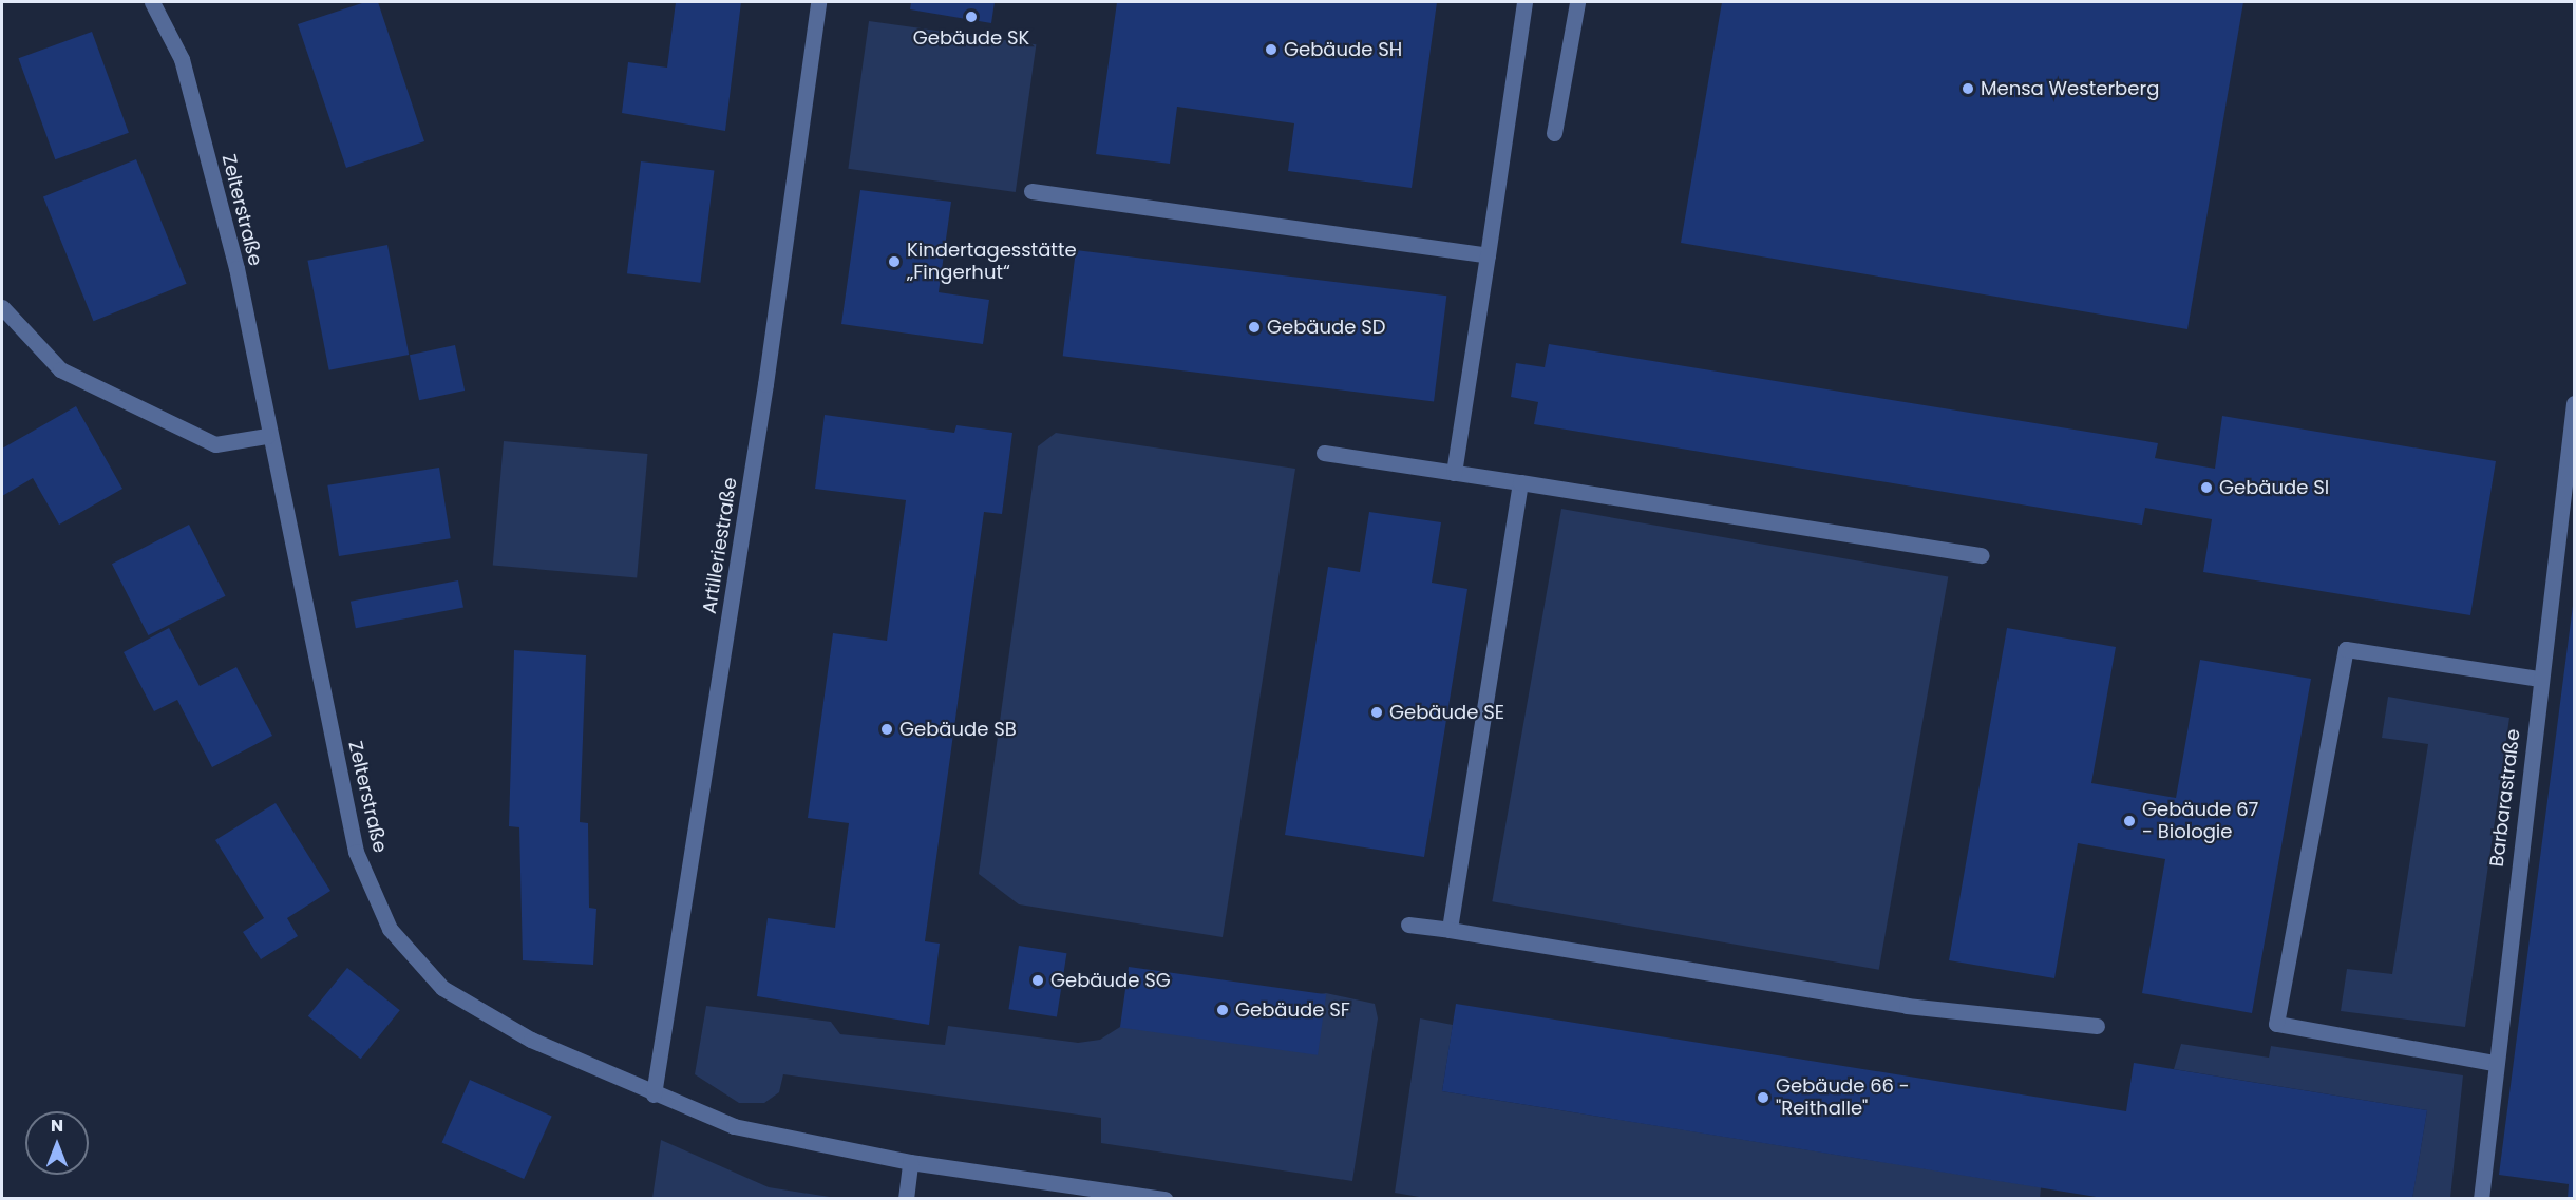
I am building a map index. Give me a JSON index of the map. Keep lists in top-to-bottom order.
{
  "streets": {
    "street": ["Zelterstraße", "Artilleriestraße", "Barbarastraße"]
  },
  "crossings": [
    ["Zelterstraße", "Artilleriestraße"]
  ],
  "places": [
    "Gebäude SK",
    "Gebäude SH",
    "Mensa Westerberg",
    "Kindertagesstätte „Fingerhut“",
    "Gebäude SD",
    "Gebäude SI",
    "Gebäude SE",
    "Gebäude SB",
    "Gebäude 67 - Biologie",
    "Gebäude SG",
    "Gebäude SF",
    "Gebäude 66 - \"Reithalle\""
  ],
  "north": "top"
}
